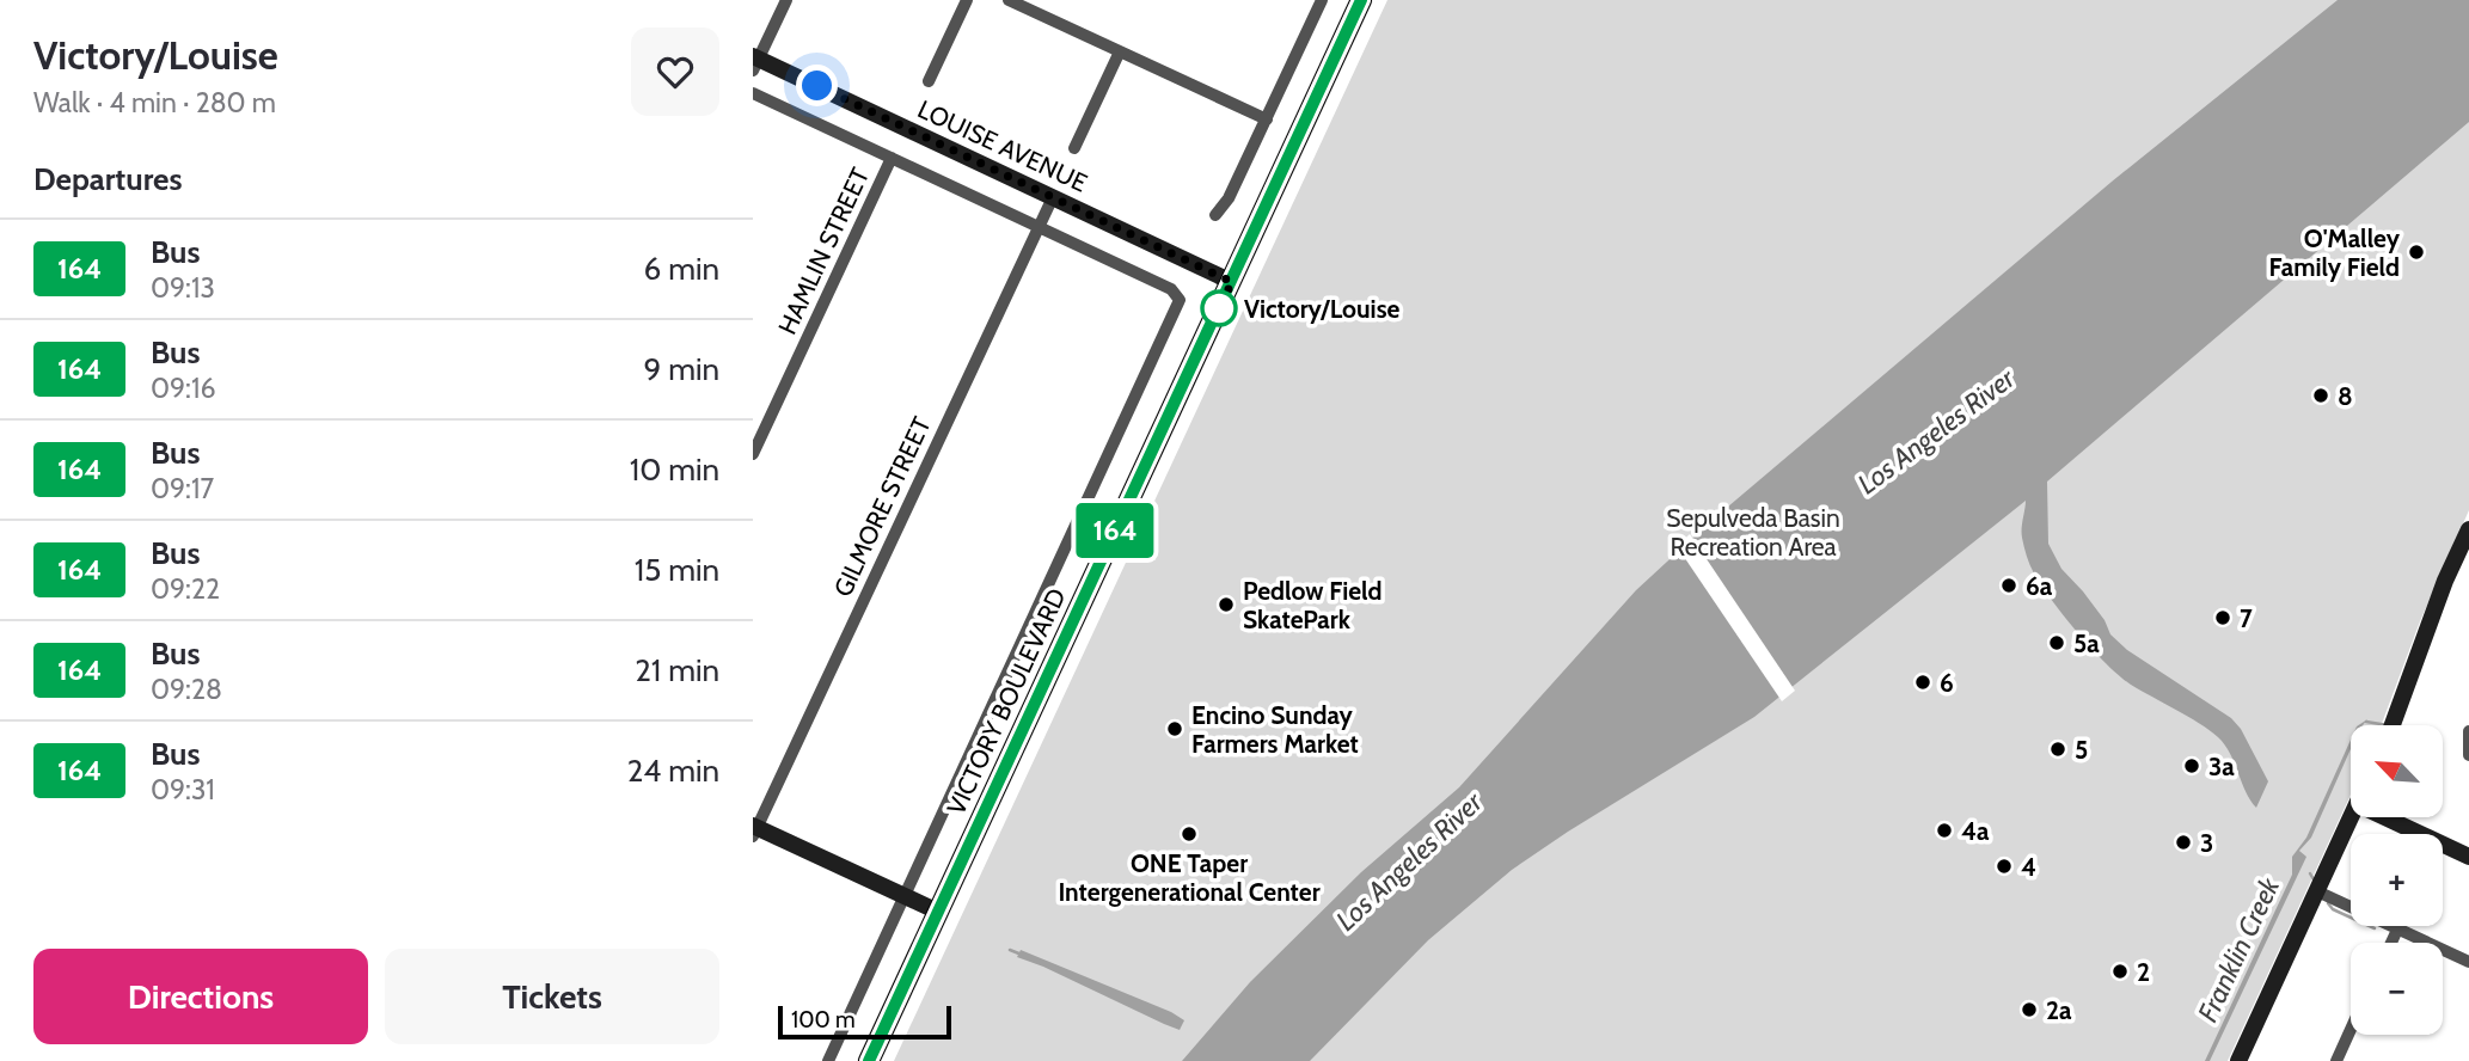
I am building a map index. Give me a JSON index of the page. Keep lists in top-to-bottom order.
{
  "streets": {
    "main road": ["LOUISE AVENUE", "VICTORY BOULEVARD"],
    "street": ["HAMLIN STREET", "GILMORE STREET"]
  },
  "crossings": [
    ["LOUISE AVENUE", "GILMORE STREET"],
    ["LOUISE AVENUE", "VICTORY BOULEVARD"],
    ["GILMORE STREET", "VICTORY BOULEVARD"]
  ],
  "water": ["Los Angeles River", "Franklin Creek"],
  "parks": ["Sepulveda Basin Recreation Area"],
  "places": [
    "O'Malley Family Field",
    "Victory/Louise",
    "8",
    "6a",
    "Pedlow Field SkatePark",
    "7",
    "5a",
    "6",
    "Encino Sunday Farmers Market",
    "5",
    "3a",
    "4a",
    "ONE Taper Intergenerational Center",
    "3",
    "4",
    "2",
    "2a"
  ],
  "lines": ["bus line 164"],
  "scale_bar": "100 m",
  "north": "top left",
  "page": {
    "heading": [
      ["Victory/Louise", "Walk · 4 min · 280 m"],
      "Departures"
    ],
    "on_map": "164",
    "list": [
      {
        "mark": "164",
        "name": "Bus",
        "note": "09:13",
        "value": "6 min"
      },
      {
        "mark": "164",
        "name": "Bus",
        "note": "09:16",
        "value": "9 min"
      },
      {
        "mark": "164",
        "name": "Bus",
        "note": "09:17",
        "value": "10 min"
      },
      {
        "mark": "164",
        "name": "Bus",
        "note": "09:22",
        "value": "15 min"
      },
      {
        "mark": "164",
        "name": "Bus",
        "note": "09:28",
        "value": "21 min"
      },
      {
        "mark": "164",
        "name": "Bus",
        "note": "09:31",
        "value": "24 min"
      }
    ],
    "map_buttons": ["+", "−"],
    "buttons": ["Directions", "Tickets"],
    "scale": "100 m"
  }
}
